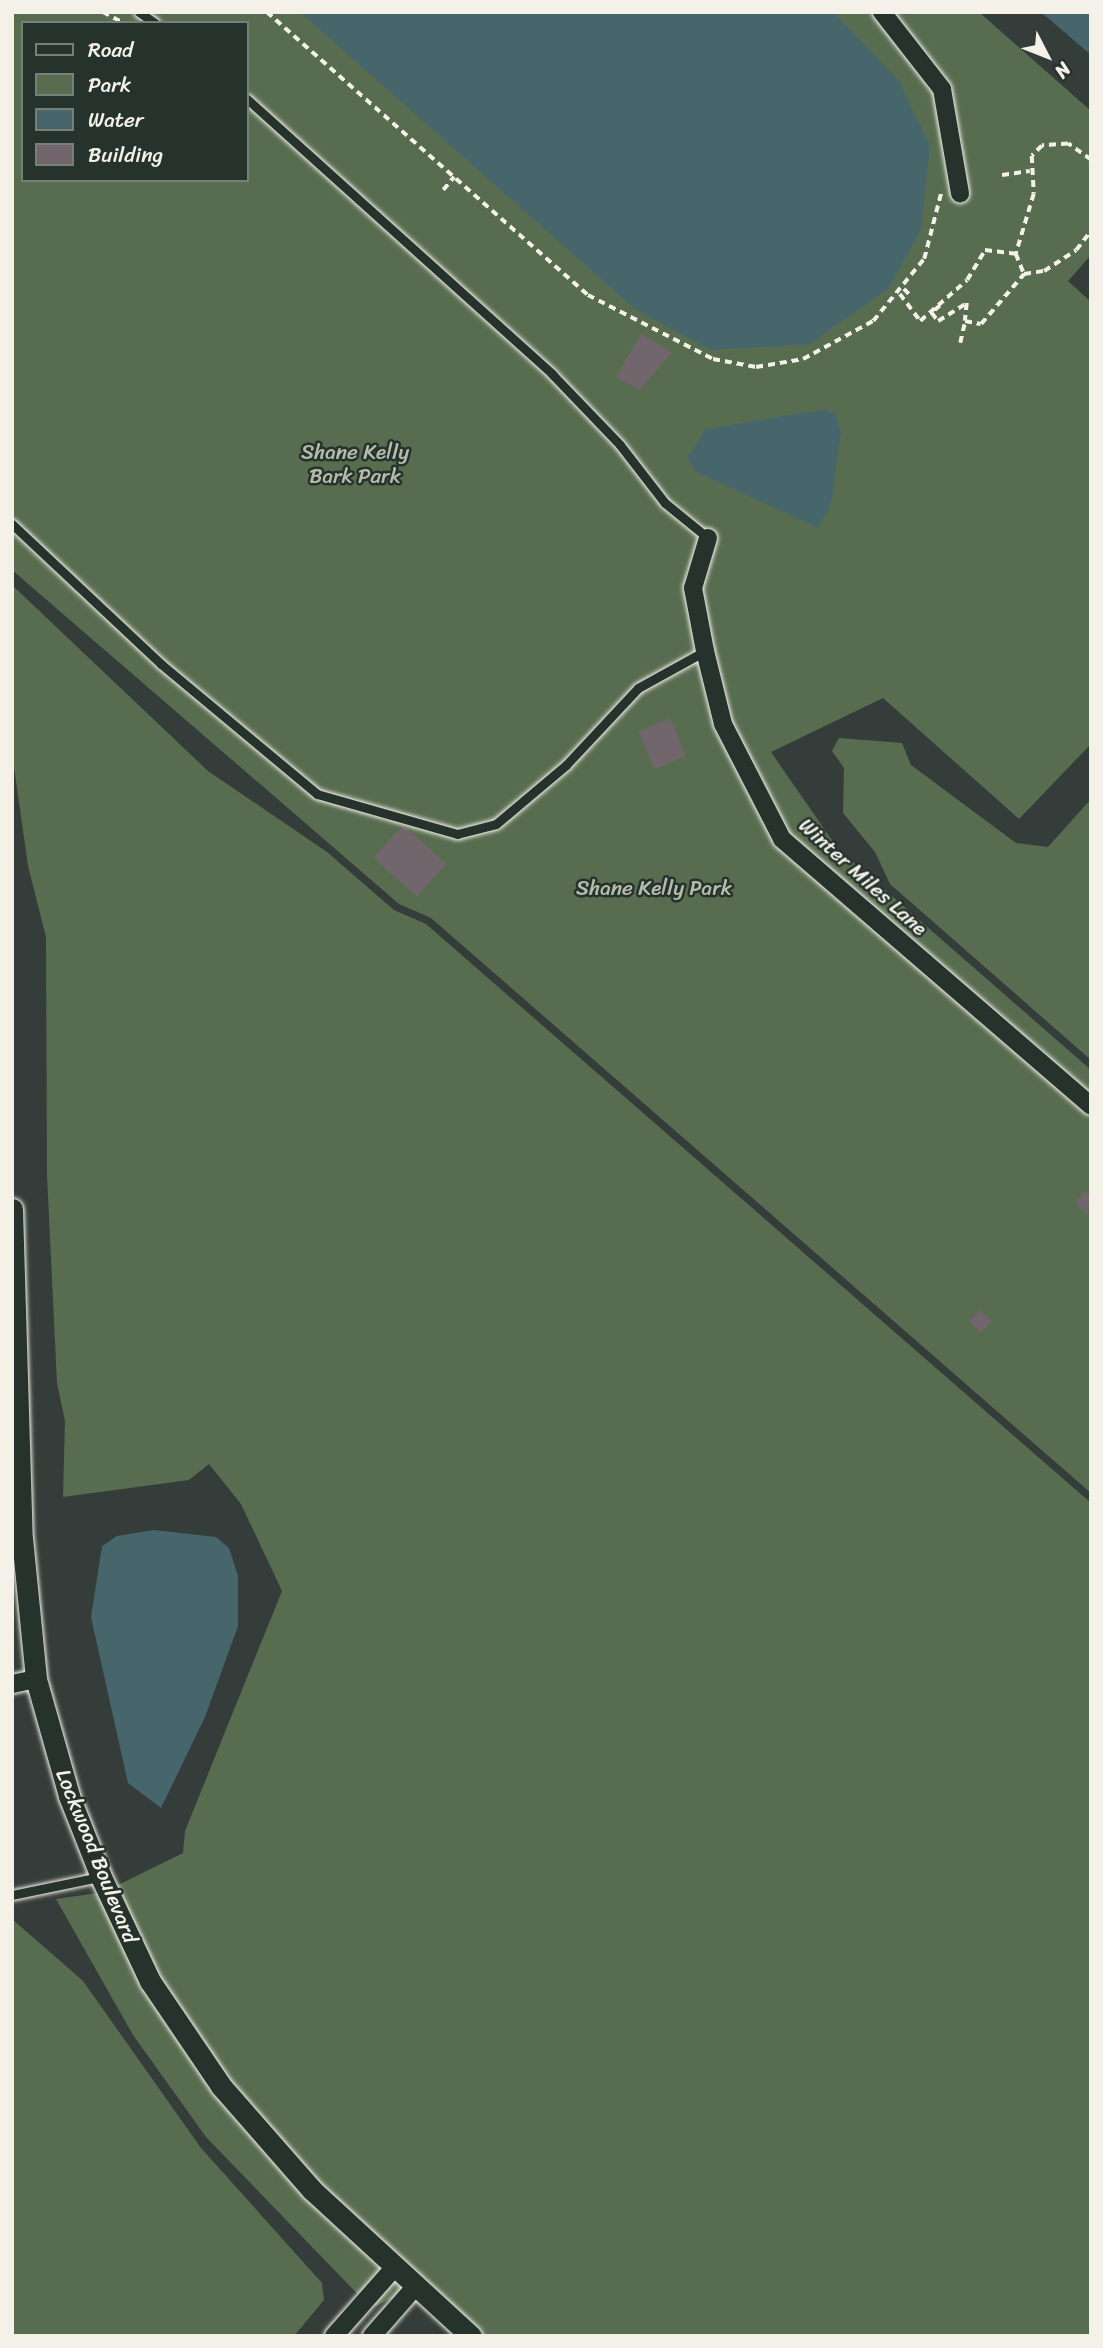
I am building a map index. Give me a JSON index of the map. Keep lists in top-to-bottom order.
{
  "streets": {
    "street": ["Winter Miles Lane", "Lockwood Boulevard"]
  },
  "parks": ["Shane Kelly Bark Park", "Shane Kelly Park"],
  "legend": [
    "Road",
    "Park",
    "Water",
    "Building"
  ],
  "north": "bottom right"
}
